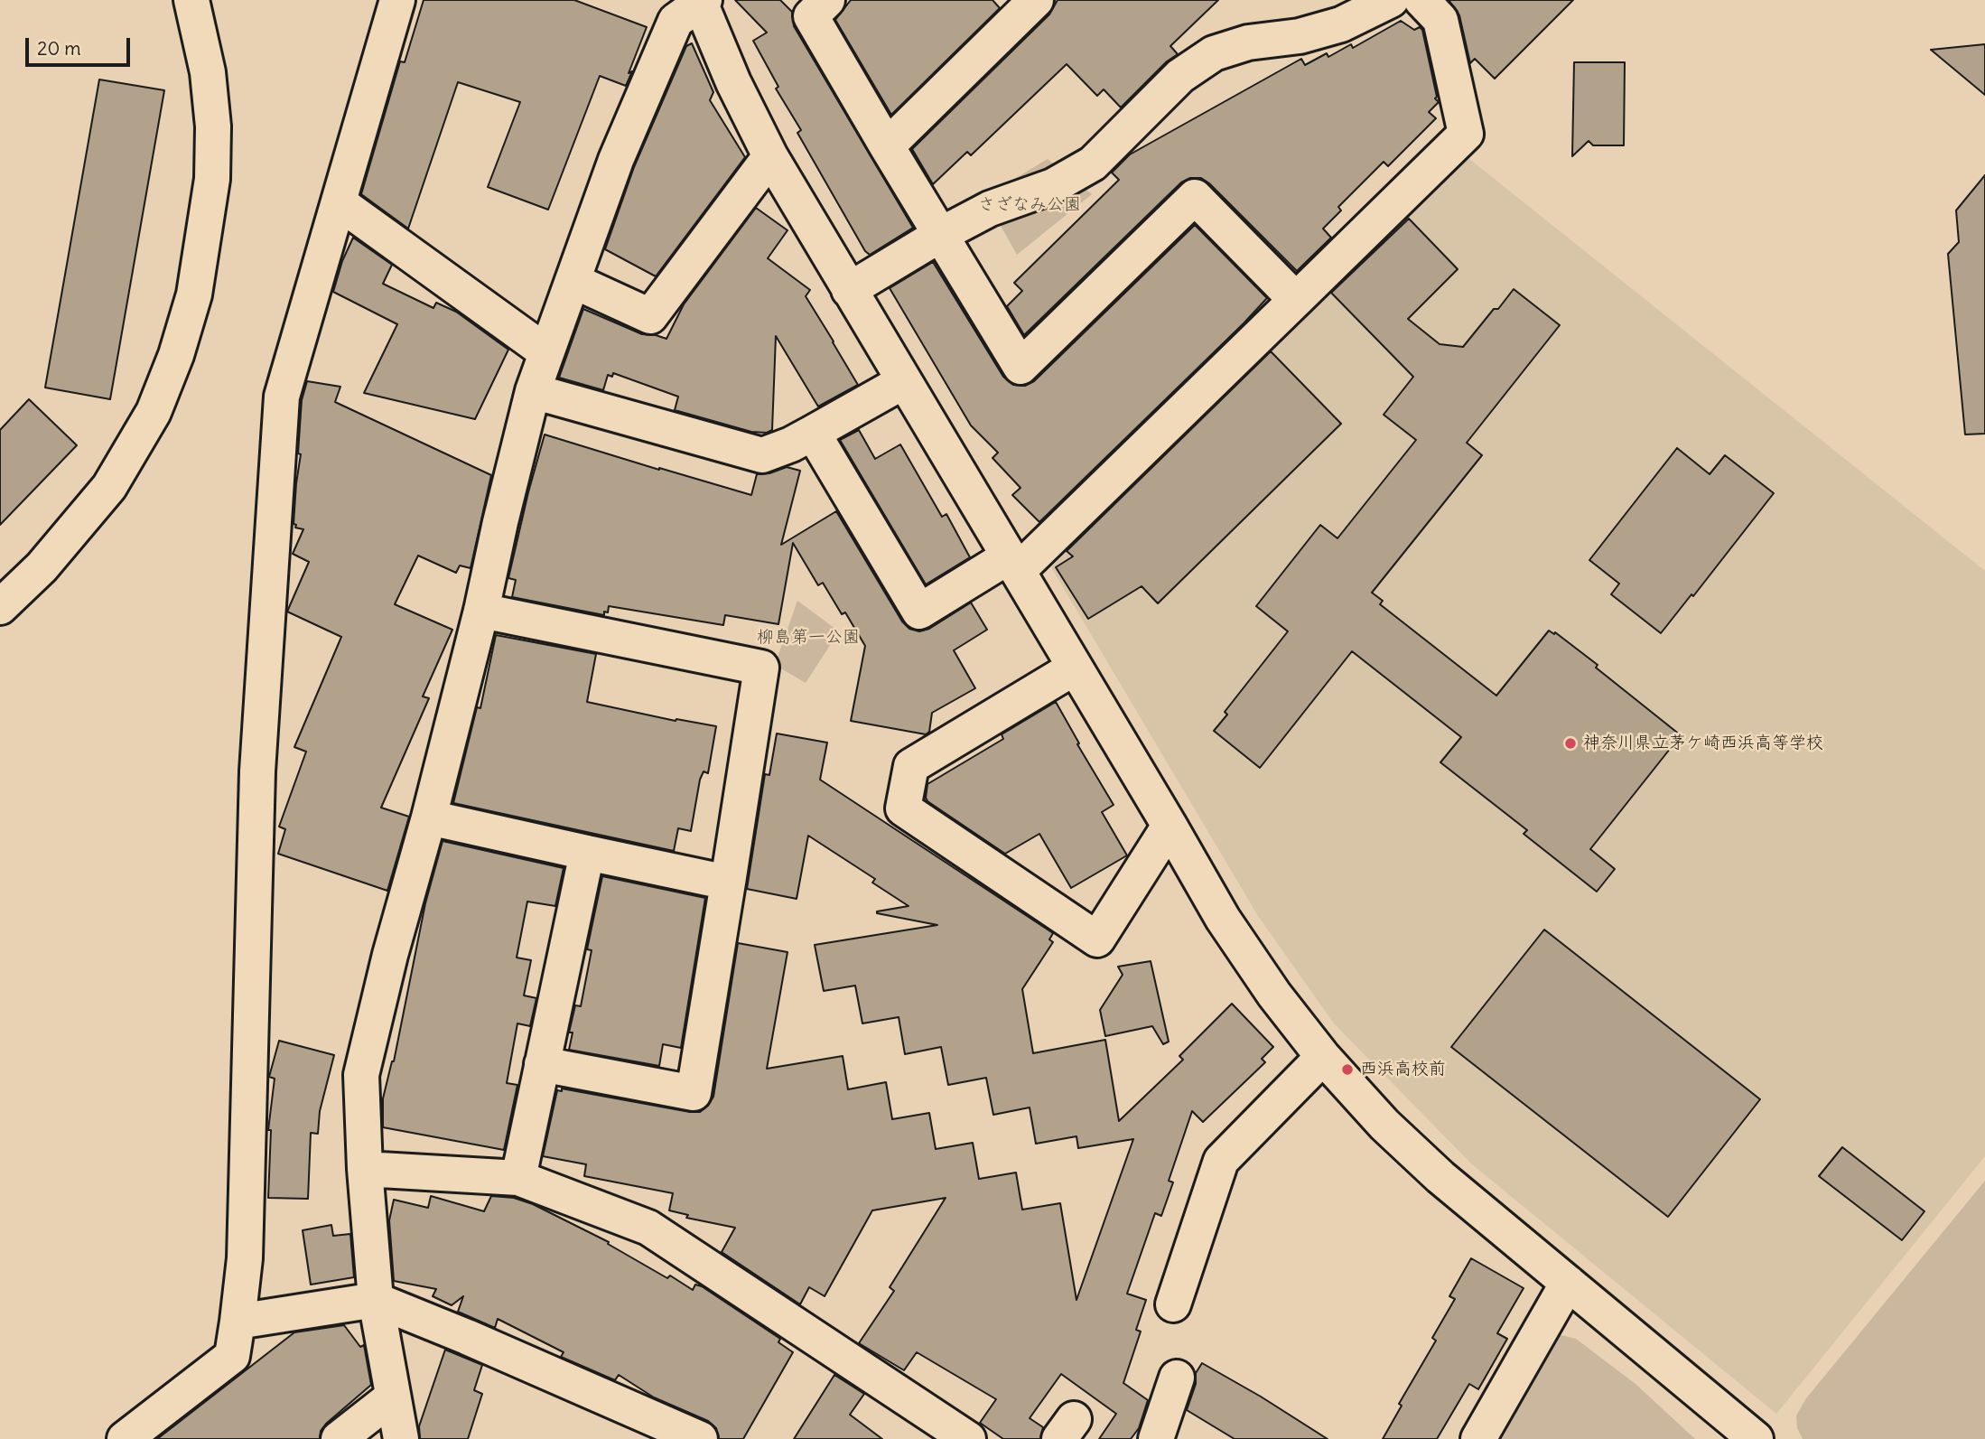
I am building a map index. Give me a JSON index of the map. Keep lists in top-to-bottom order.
{
  "parks": ["さざなみ公園", "柳島第一公園"],
  "places": ["神奈川県立茅ケ崎西浜高等学校", "西浜高校前"],
  "scale_bar": "20 m"
}
